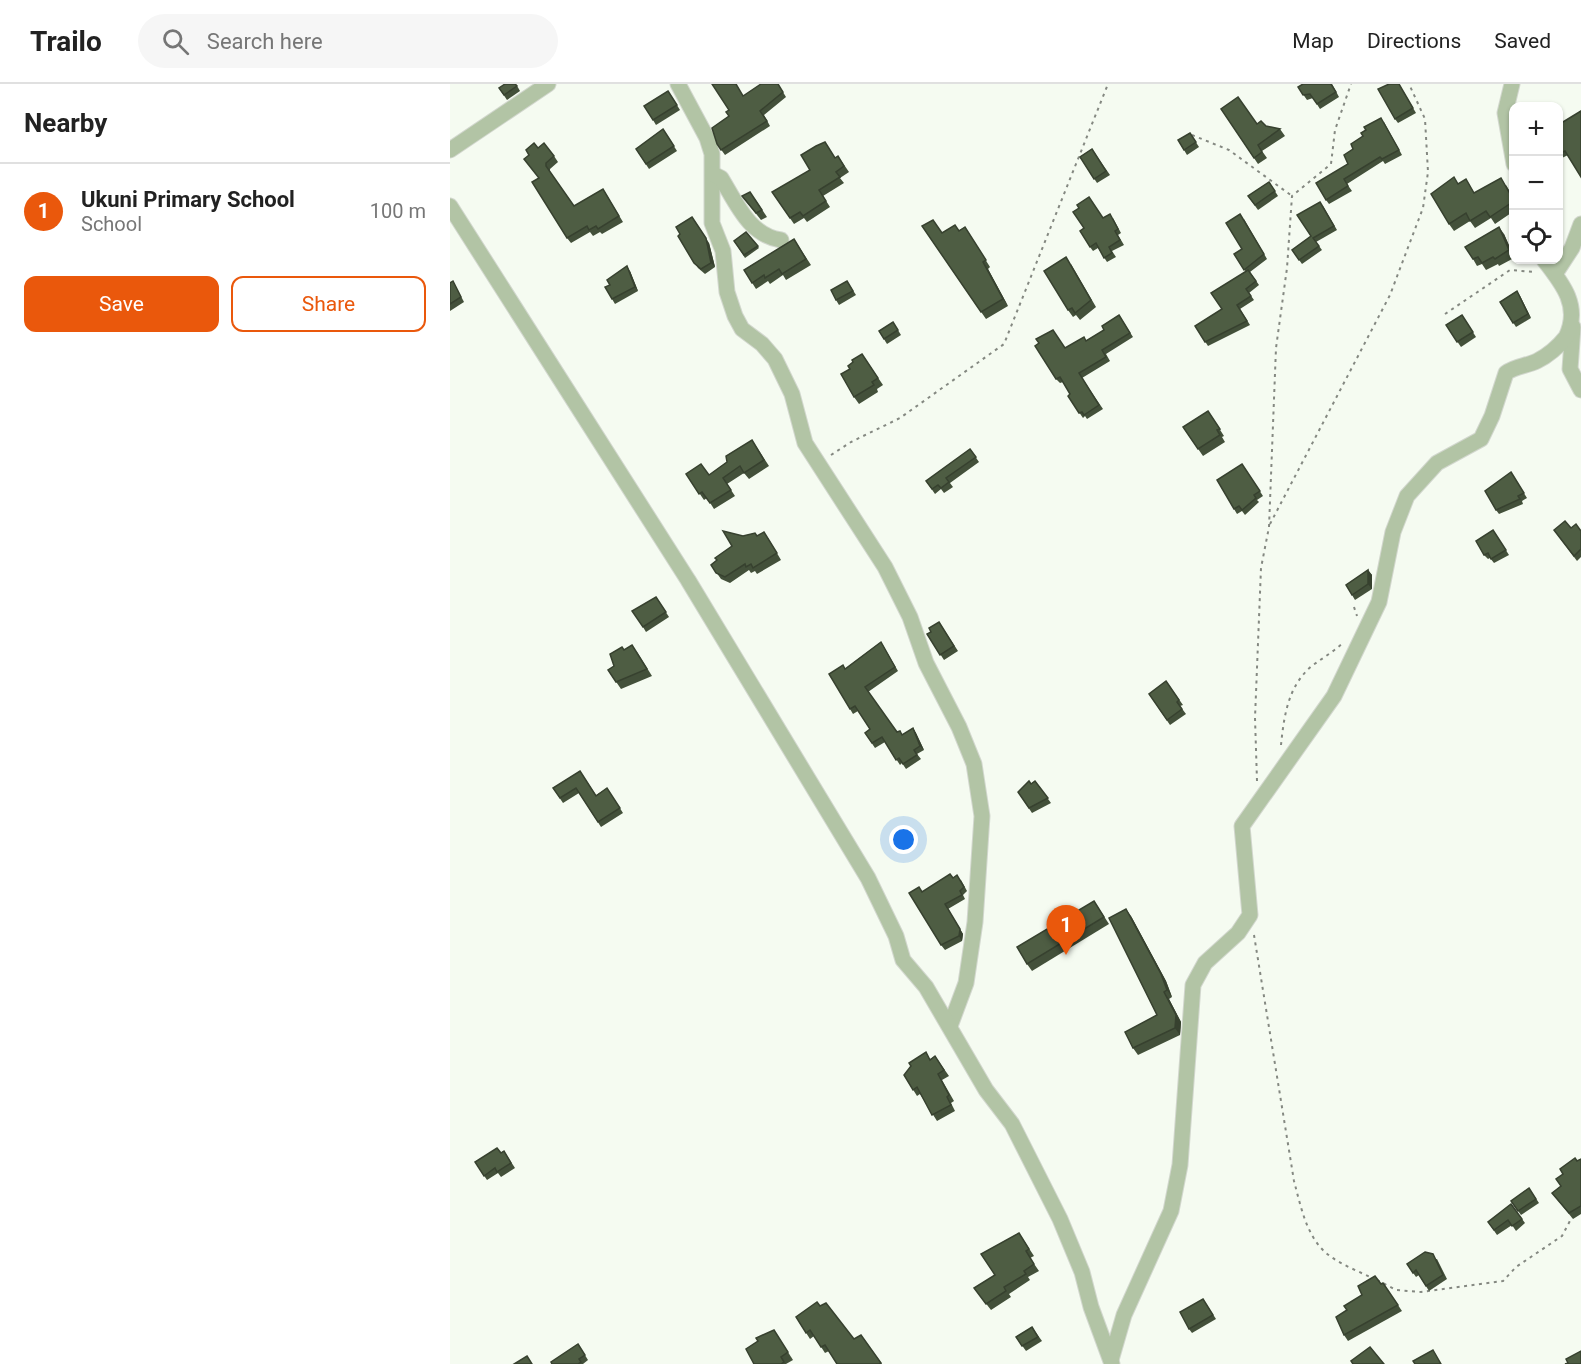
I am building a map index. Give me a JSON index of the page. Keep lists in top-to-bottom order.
{
  "page": {
    "header": "Trailo",
    "search": "Search here",
    "nav": ["Map", "Directions", "Saved"],
    "heading": "Nearby",
    "map_buttons": ["+", "−"],
    "list": [
      {
        "mark": "1",
        "name": "Ukuni Primary School",
        "note": "School",
        "value": "100 m"
      }
    ],
    "buttons": ["Save", "Share"],
    "pins": "1"
  }
}
